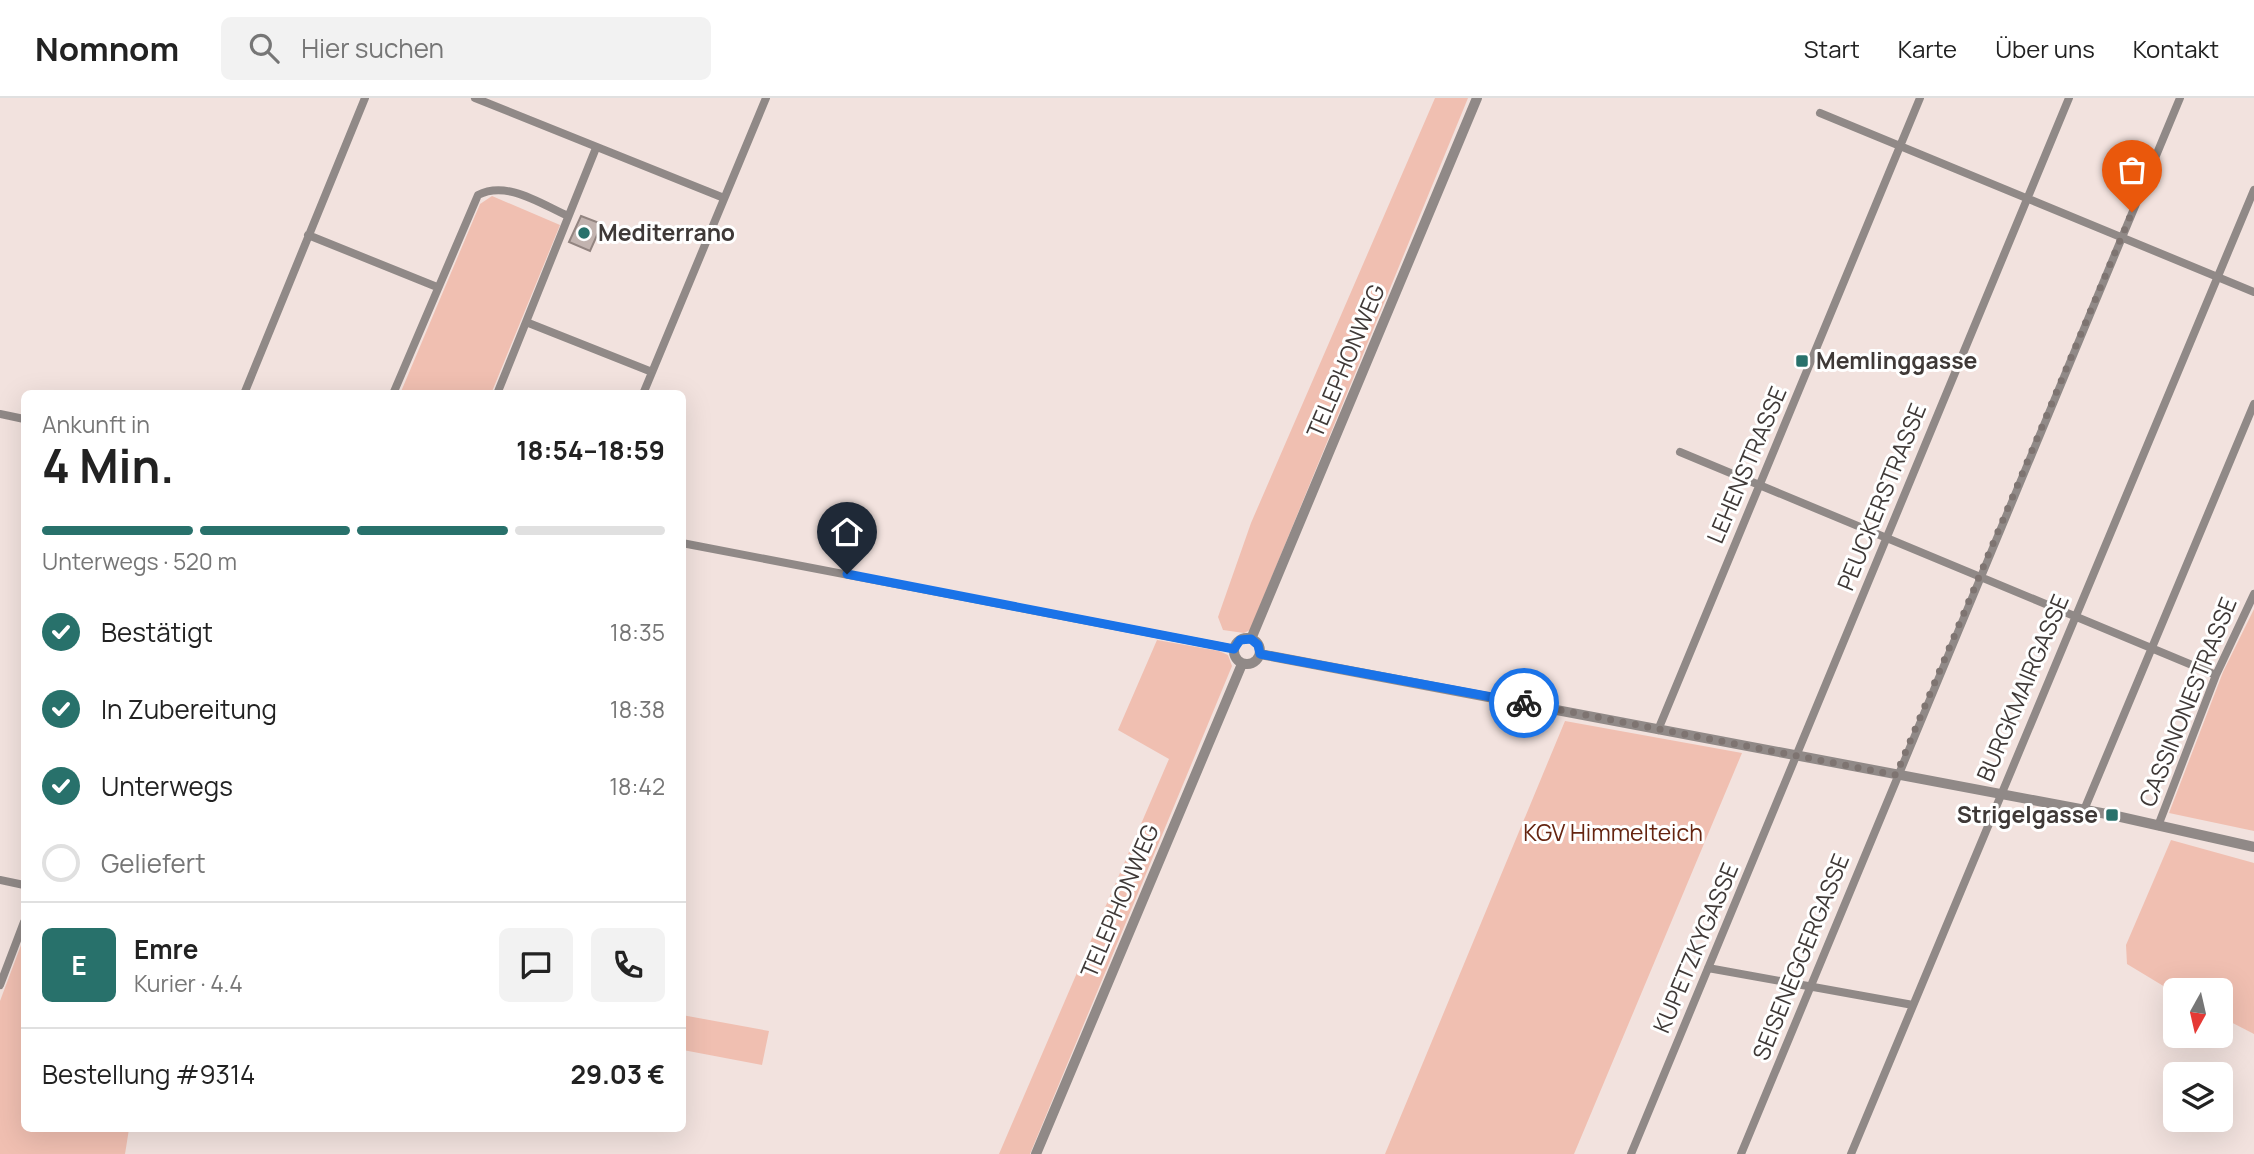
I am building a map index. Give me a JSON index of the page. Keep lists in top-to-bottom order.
{
  "streets": {
    "street": [
      "TELEPHONWEG",
      "LEHENSTRASSE",
      "PEUCKERSTRASSE",
      "BURGKMAIRGASSE",
      "CASSINONESTRASSE",
      "KUPETZKYGASSE",
      "SEISENEGGERGASSE"
    ]
  },
  "crossings": [
    ["PEUCKERSTRASSE", "KUPETZKYGASSE"]
  ],
  "parks": ["KGV Himmelteich"],
  "places": {
    "other": ["Mediterrano"],
    "transit": ["Memlinggasse", "Strigelgasse"]
  },
  "north": "bottom",
  "page": {
    "header": "Nomnom",
    "search": "Hier suchen",
    "nav": [
      "Start",
      "Karte",
      "Über uns",
      "Kontakt"
    ],
    "heading": ["4 Min.", "Ankunft in", "18:54–18:59"],
    "panel": [
      "Emre",
      "Kurier · 4.4",
      "Bestellung #9314",
      "29.03 €"
    ],
    "bar": "Unterwegs · 520 m",
    "list": [
      ["Bestätigt", "18:35"],
      ["In Zubereitung", "18:38"],
      ["Unterwegs", "18:42"],
      "Geliefert"
    ],
    "round": "E"
  }
}
